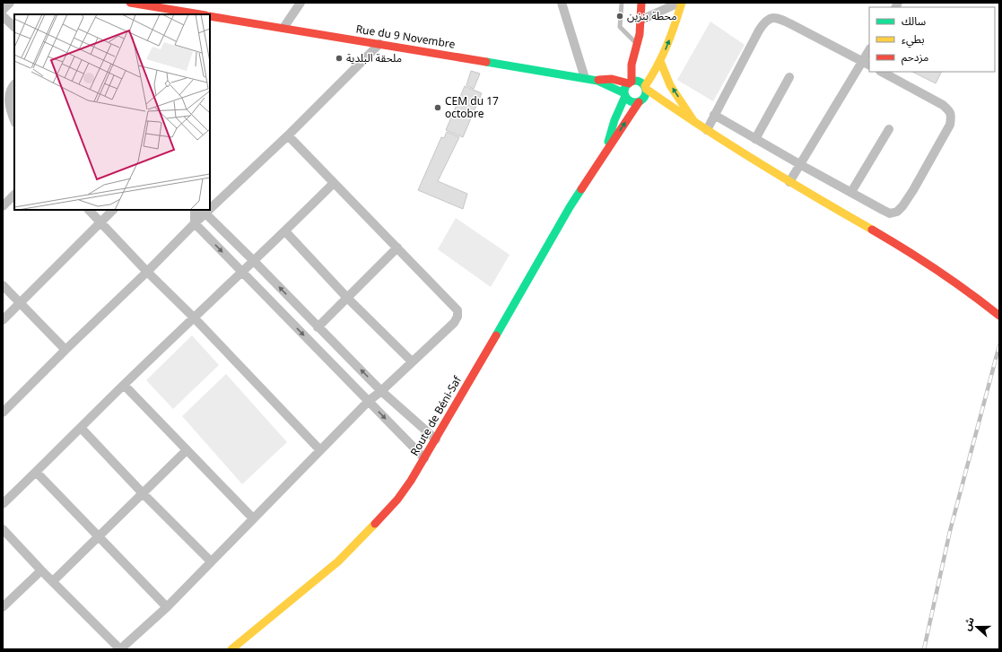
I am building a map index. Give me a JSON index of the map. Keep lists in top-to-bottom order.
{
  "streets": {
    "main road": ["Rue du 9 Novembre", "Route de Béni-Saf"]
  },
  "places": ["محطة بنزين", "ملحقة البلدية", "CEM du 17 octobre"],
  "legend": ["سالك", "بطيء", "مزدحم"],
  "north": "left"
}
